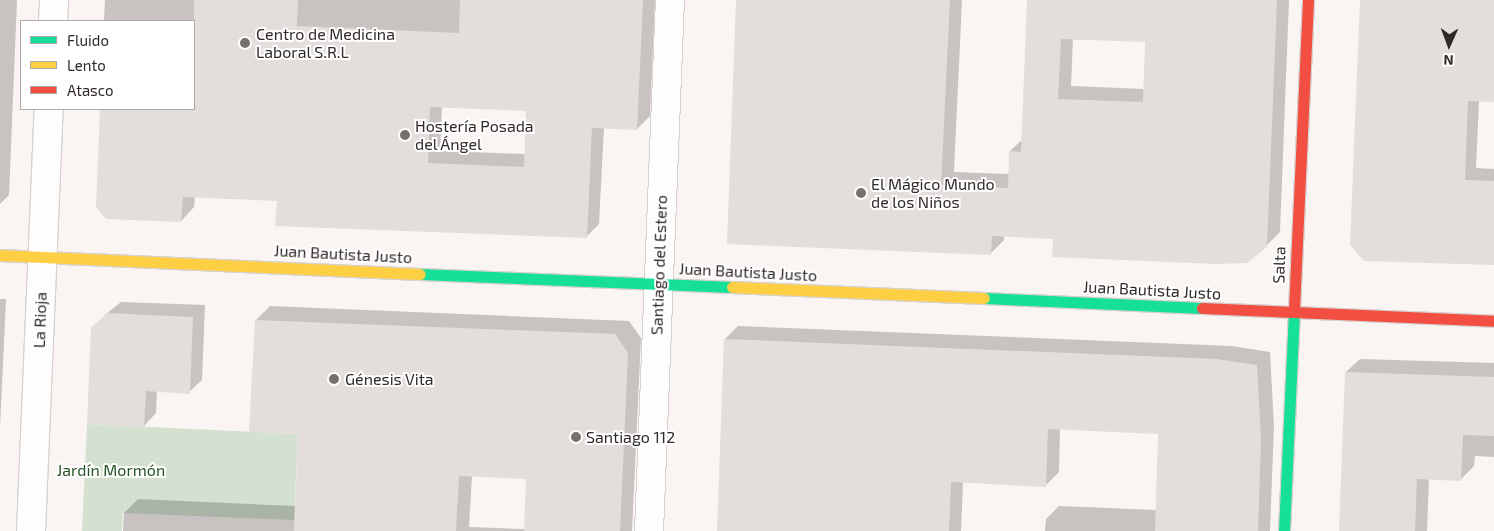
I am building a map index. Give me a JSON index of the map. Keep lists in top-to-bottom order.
{
  "streets": {
    "street": [
      "Juan Bautista Justo",
      "Santiago del Estero",
      "Salta",
      "La Rioja"
    ]
  },
  "crossings": [
    ["Juan Bautista Justo", "Santiago del Estero"],
    ["Juan Bautista Justo", "Salta"],
    ["Juan Bautista Justo", "La Rioja"]
  ],
  "parks": ["Jardín Mormón"],
  "places": [
    "Centro de Medicina Laboral S.R.L",
    "Hostería Posada del Ángel",
    "El Mágico Mundo de los Niños",
    "Génesis Vita",
    "Santiago 112"
  ],
  "legend": ["Fluido", "Lento", "Atasco"],
  "north": "bottom"
}
